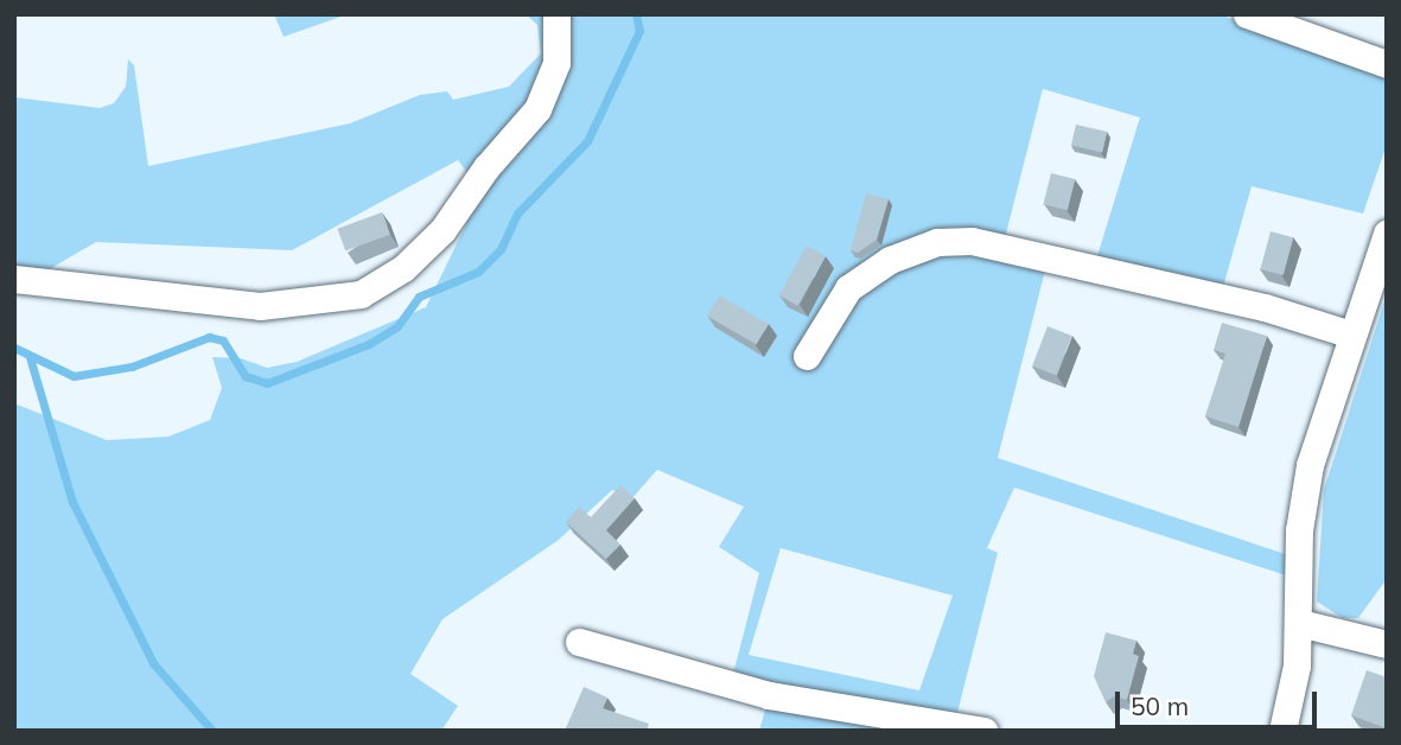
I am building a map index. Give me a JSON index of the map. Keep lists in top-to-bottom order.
{
  "scale_bar": "50 m"
}
